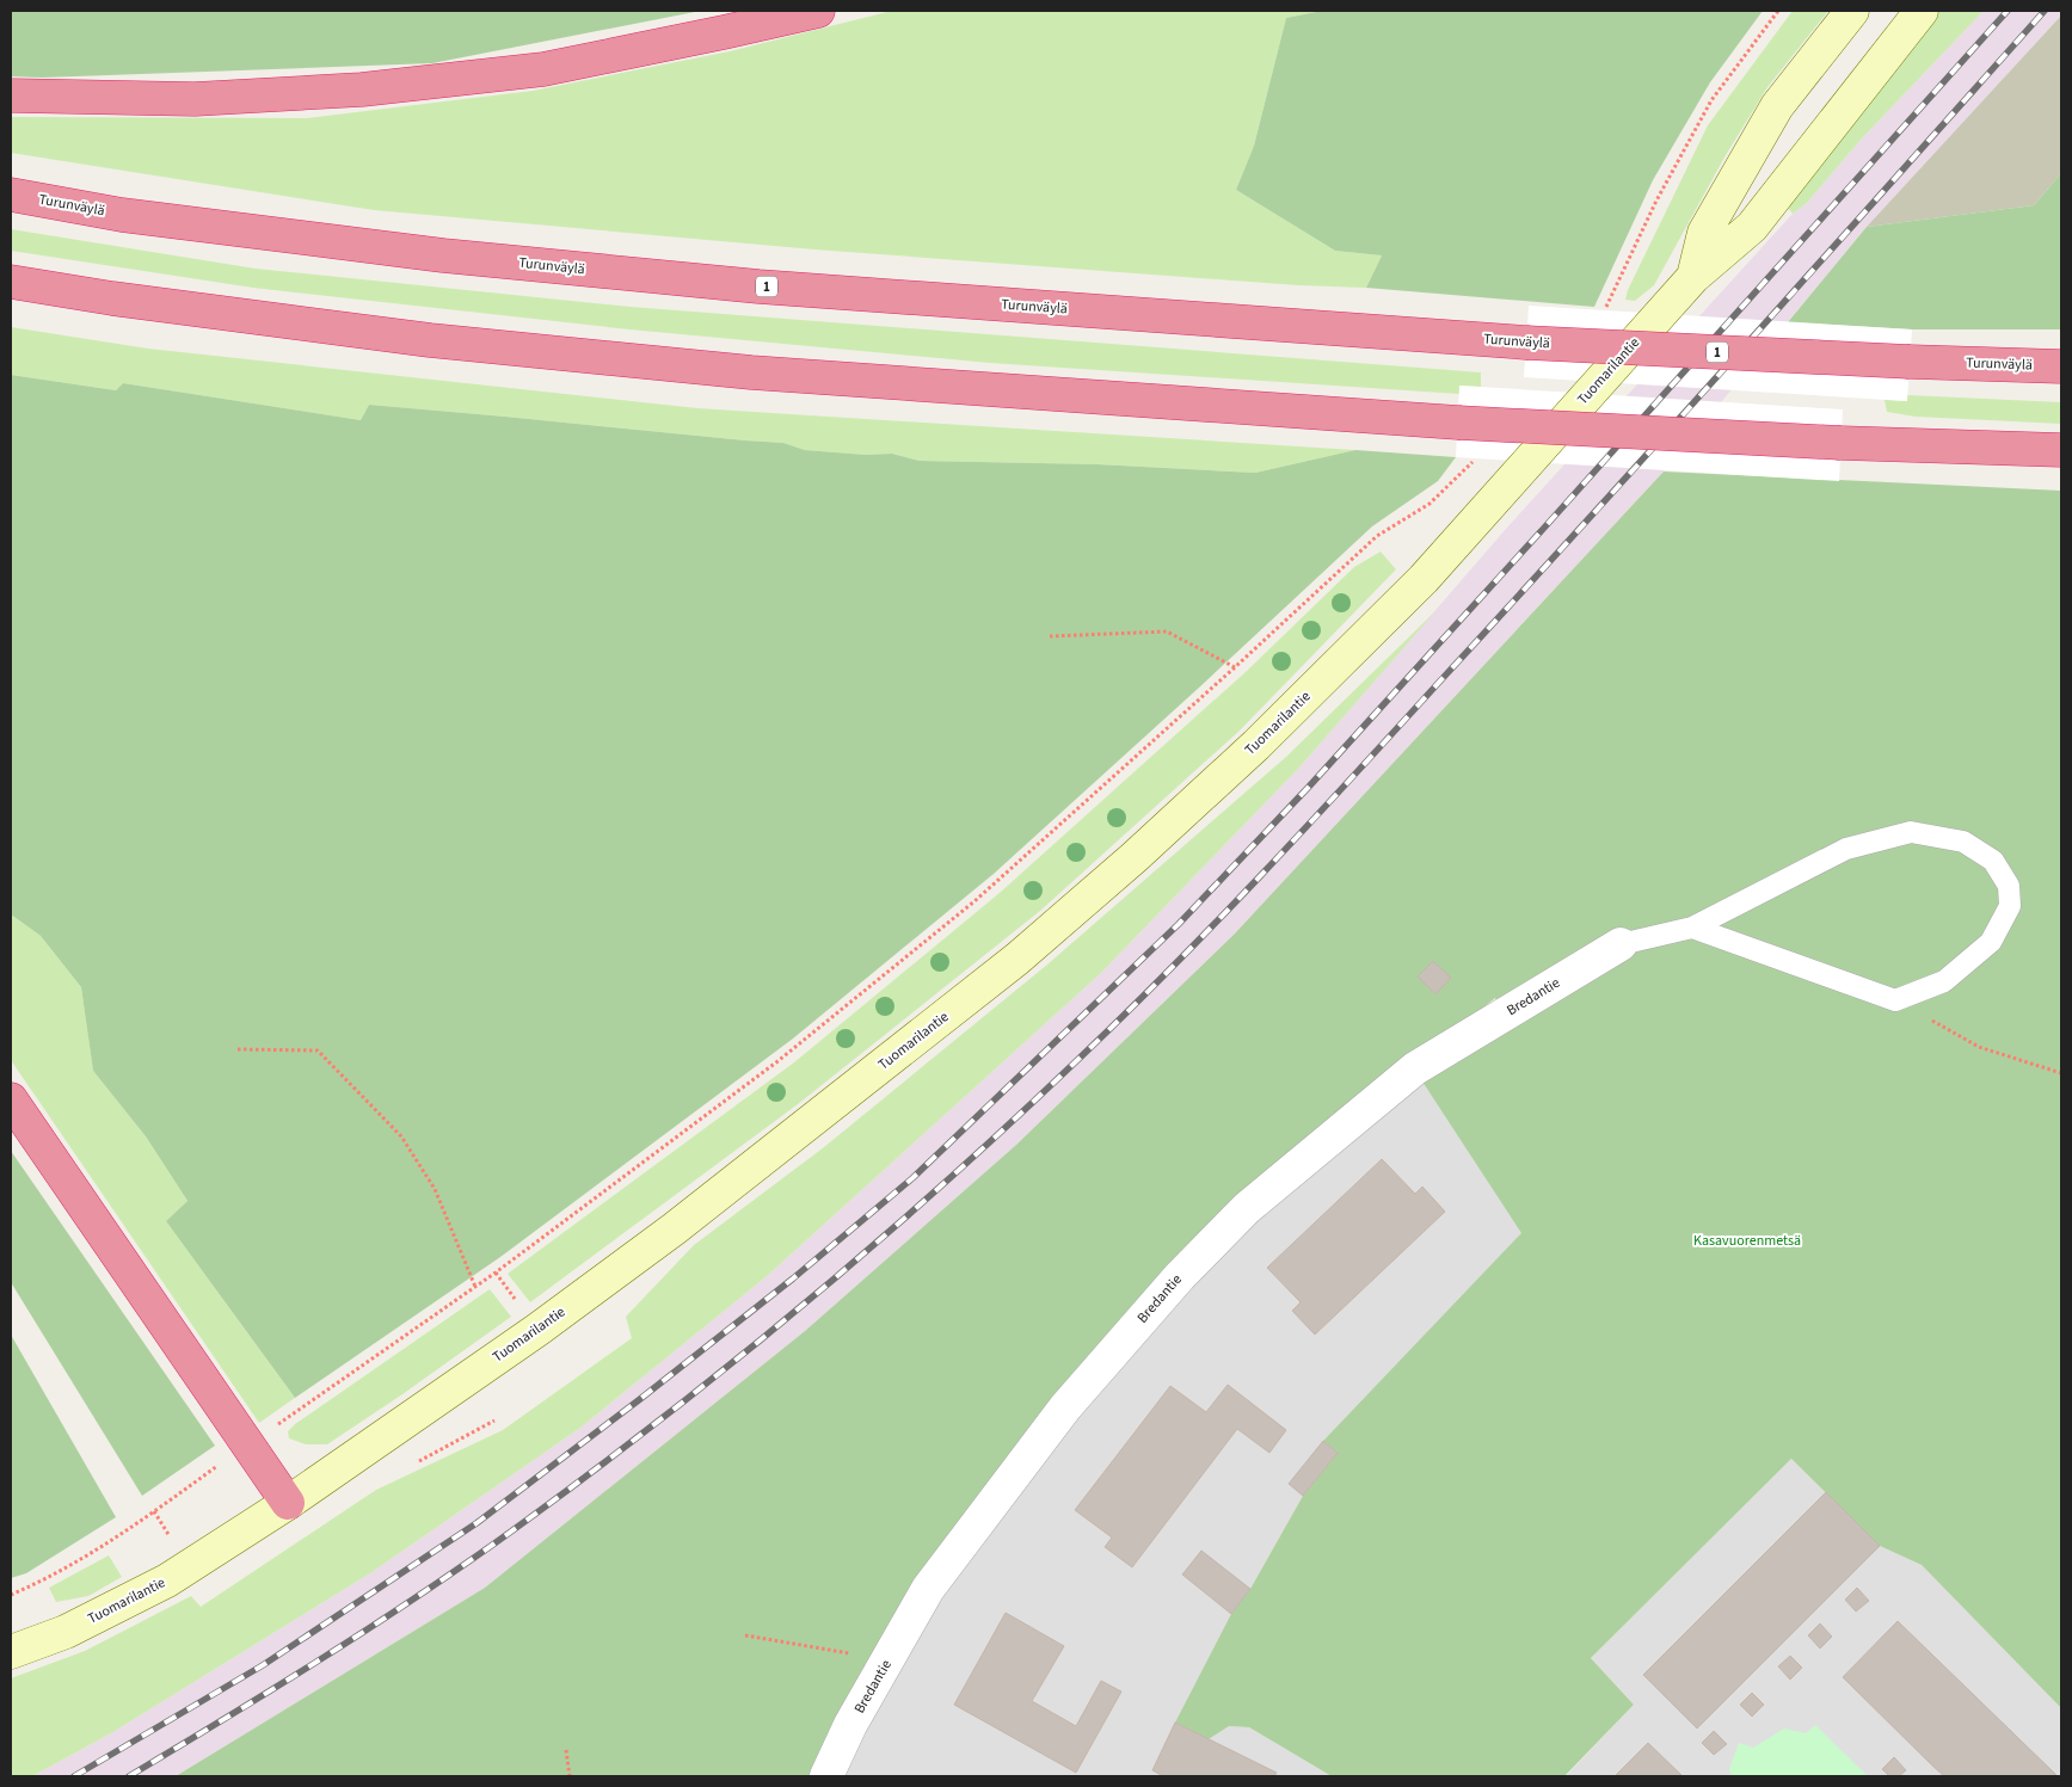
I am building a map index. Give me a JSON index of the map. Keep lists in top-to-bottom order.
{
  "streets": {
    "highway": ["Turunväylä", "1"],
    "main road": ["Tuomarilantie"],
    "street": ["Bredantie"]
  },
  "parks": ["Kasavuorenmetsä"]
}
